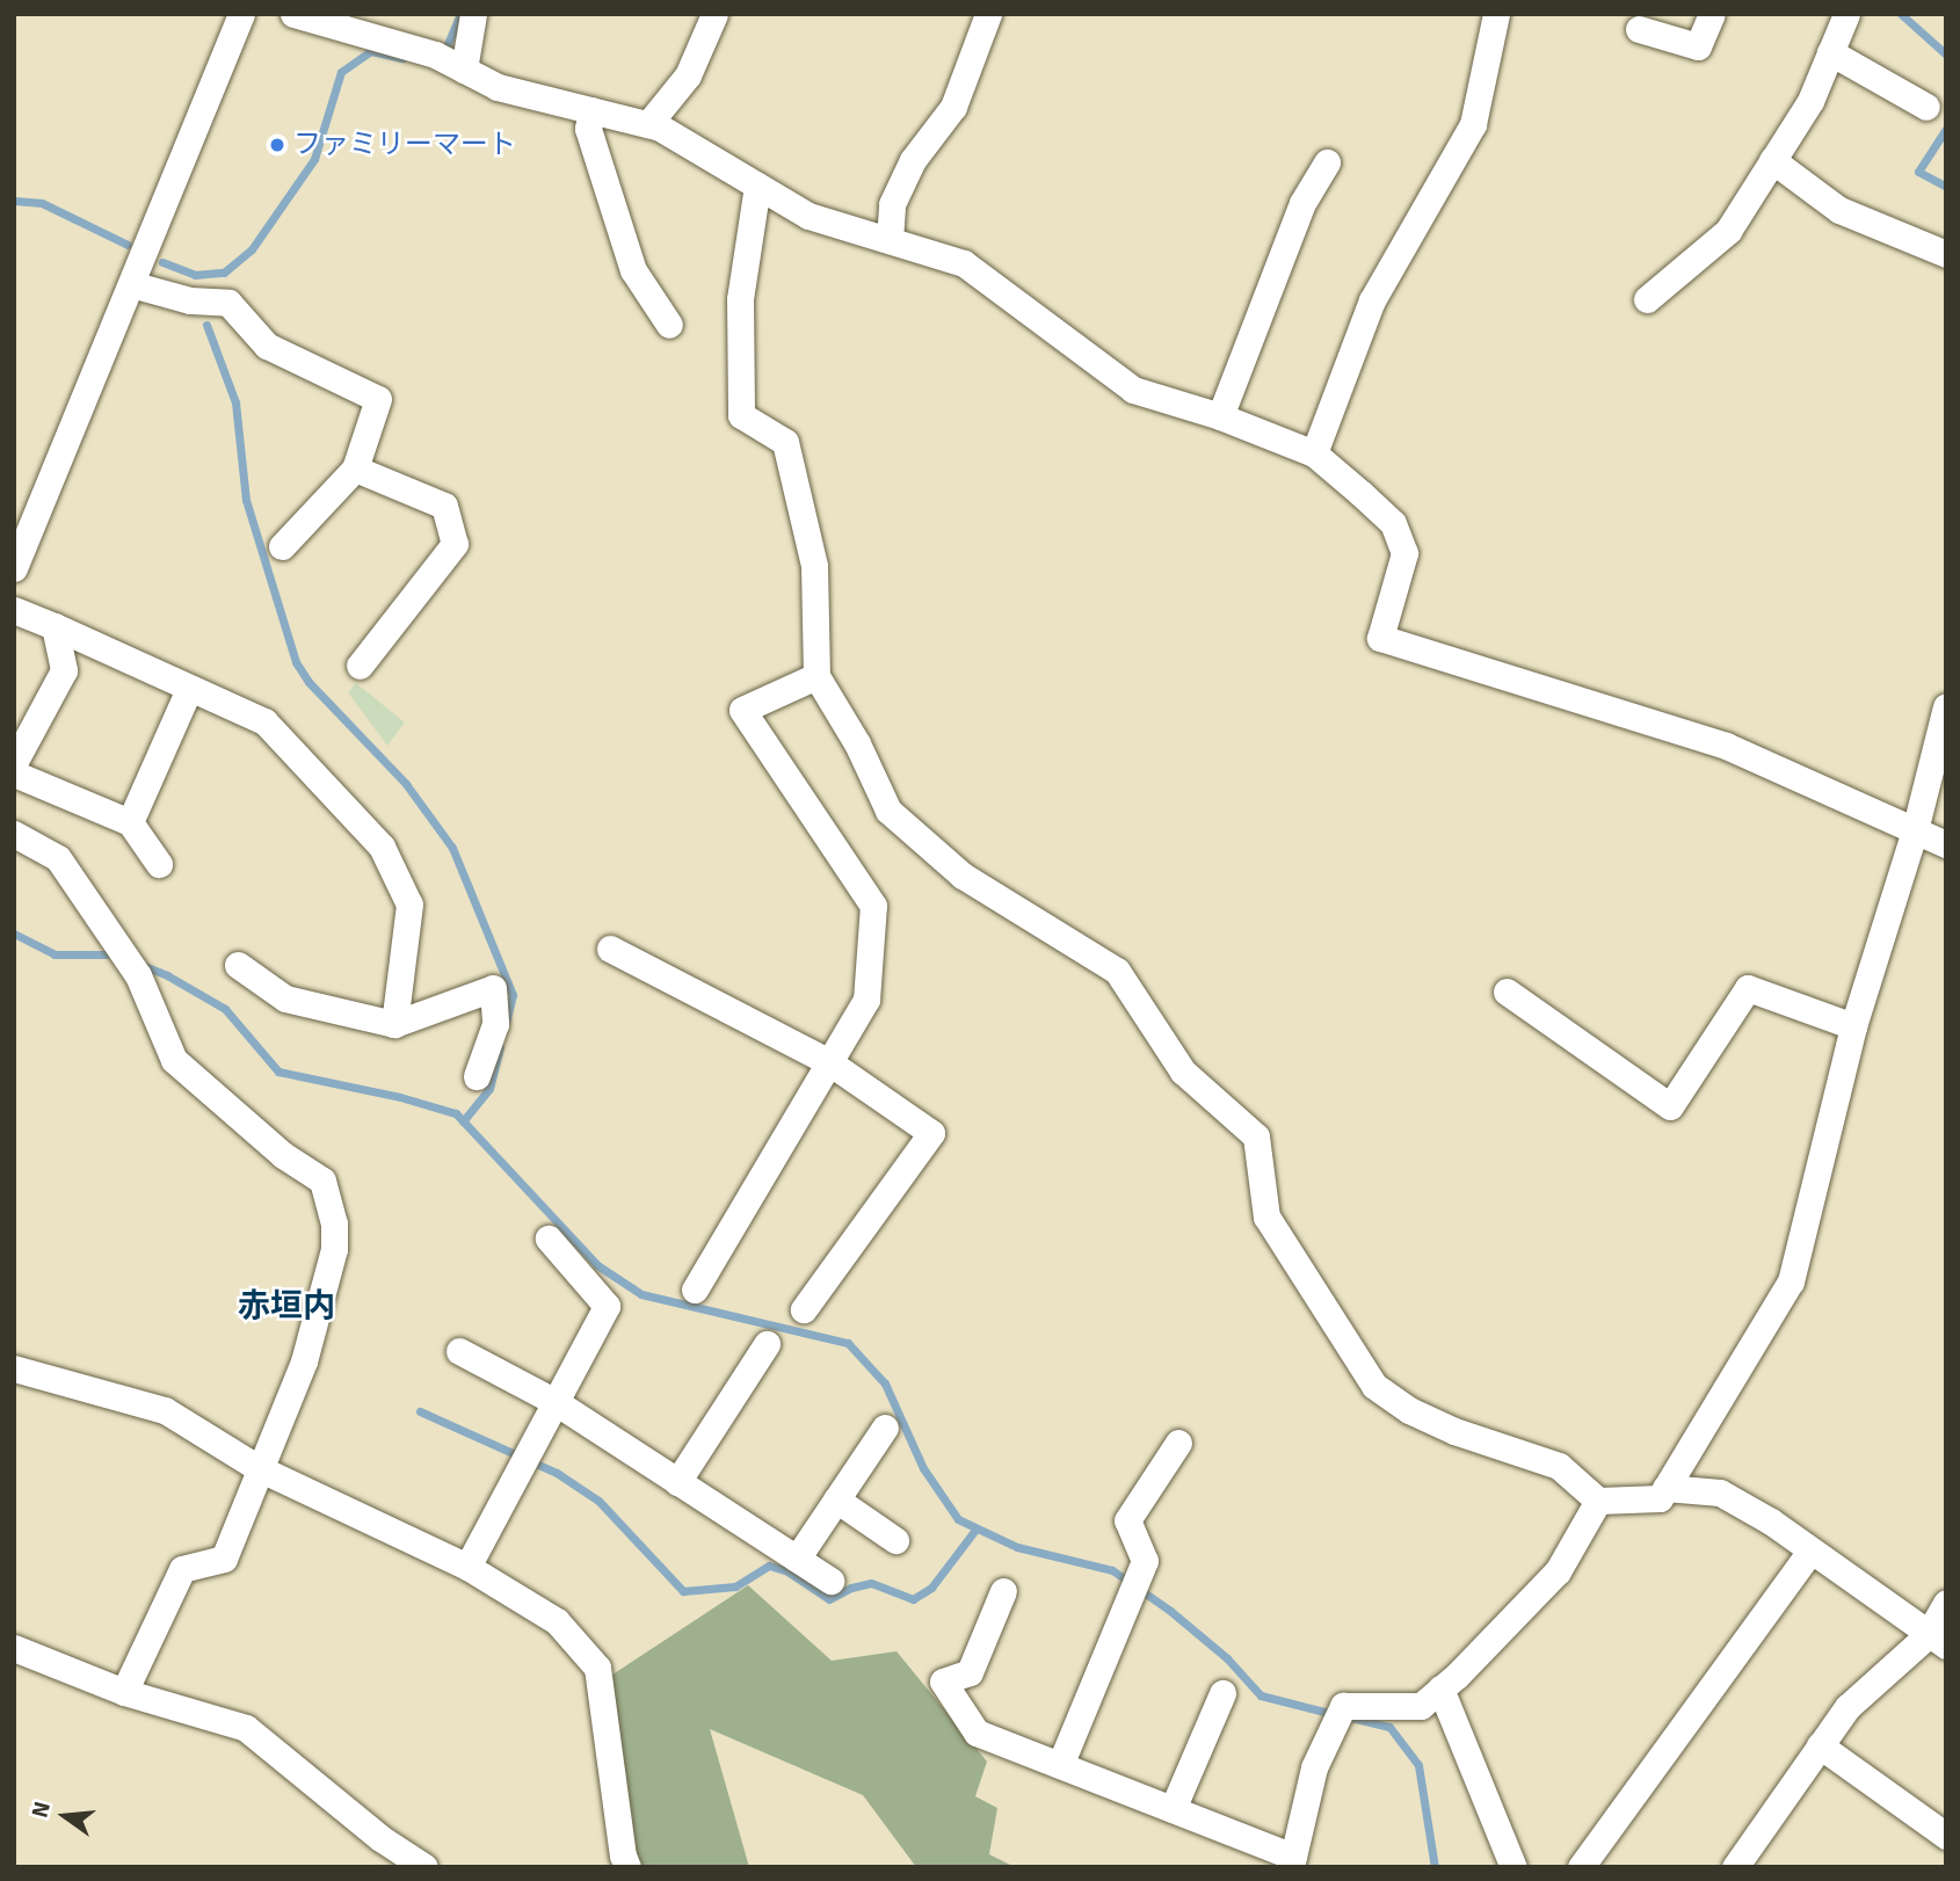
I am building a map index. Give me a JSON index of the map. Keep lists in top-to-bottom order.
{
  "districts": ["赤垣内"],
  "places": ["ファミリーマート"],
  "north": "left"
}
